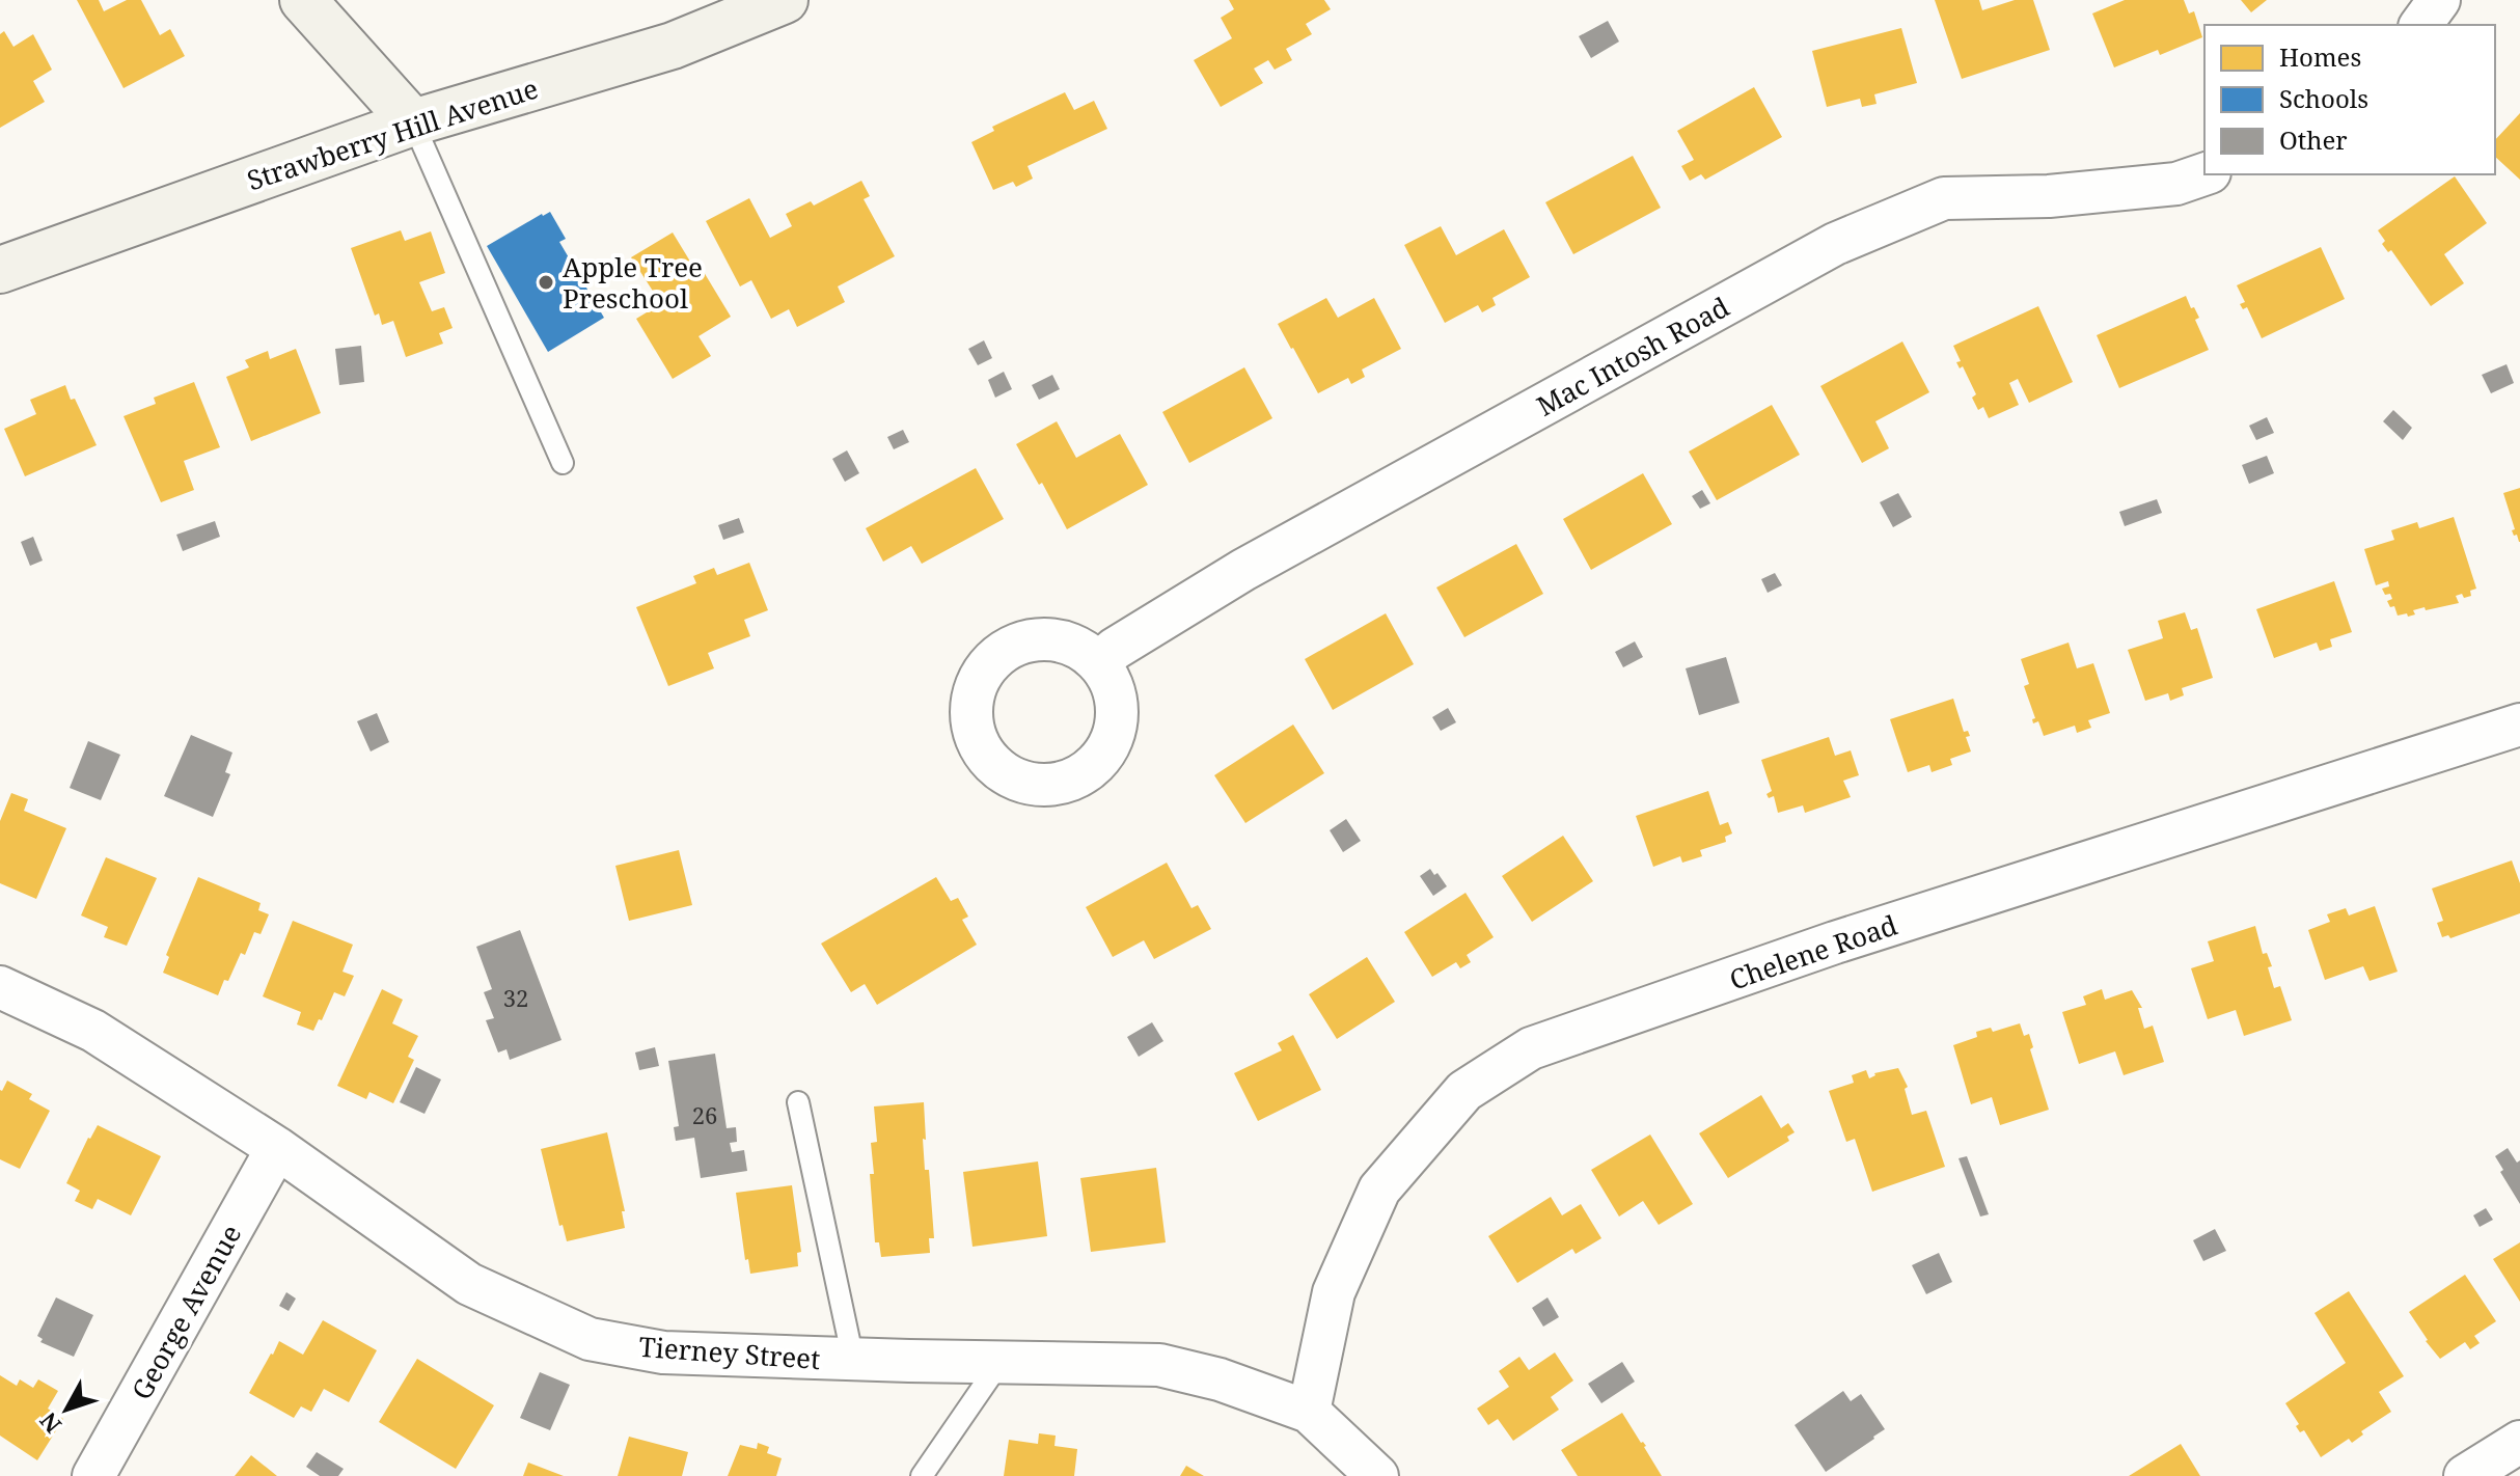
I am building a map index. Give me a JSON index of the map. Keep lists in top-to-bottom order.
{
  "streets": {
    "main road": ["Strawberry Hill Avenue"],
    "street": [
      "Mac Intosh Road",
      "Chelene Road",
      "George Avenue",
      "Tierney Street"
    ]
  },
  "crossings": [
    ["Chelene Road", "Tierney Street"],
    ["George Avenue", "Tierney Street"]
  ],
  "places": ["Apple Tree Preschool"],
  "house_numbers": ["32", "26"],
  "legend": ["Homes", "Schools", "Other"],
  "north": "bottom left"
}
